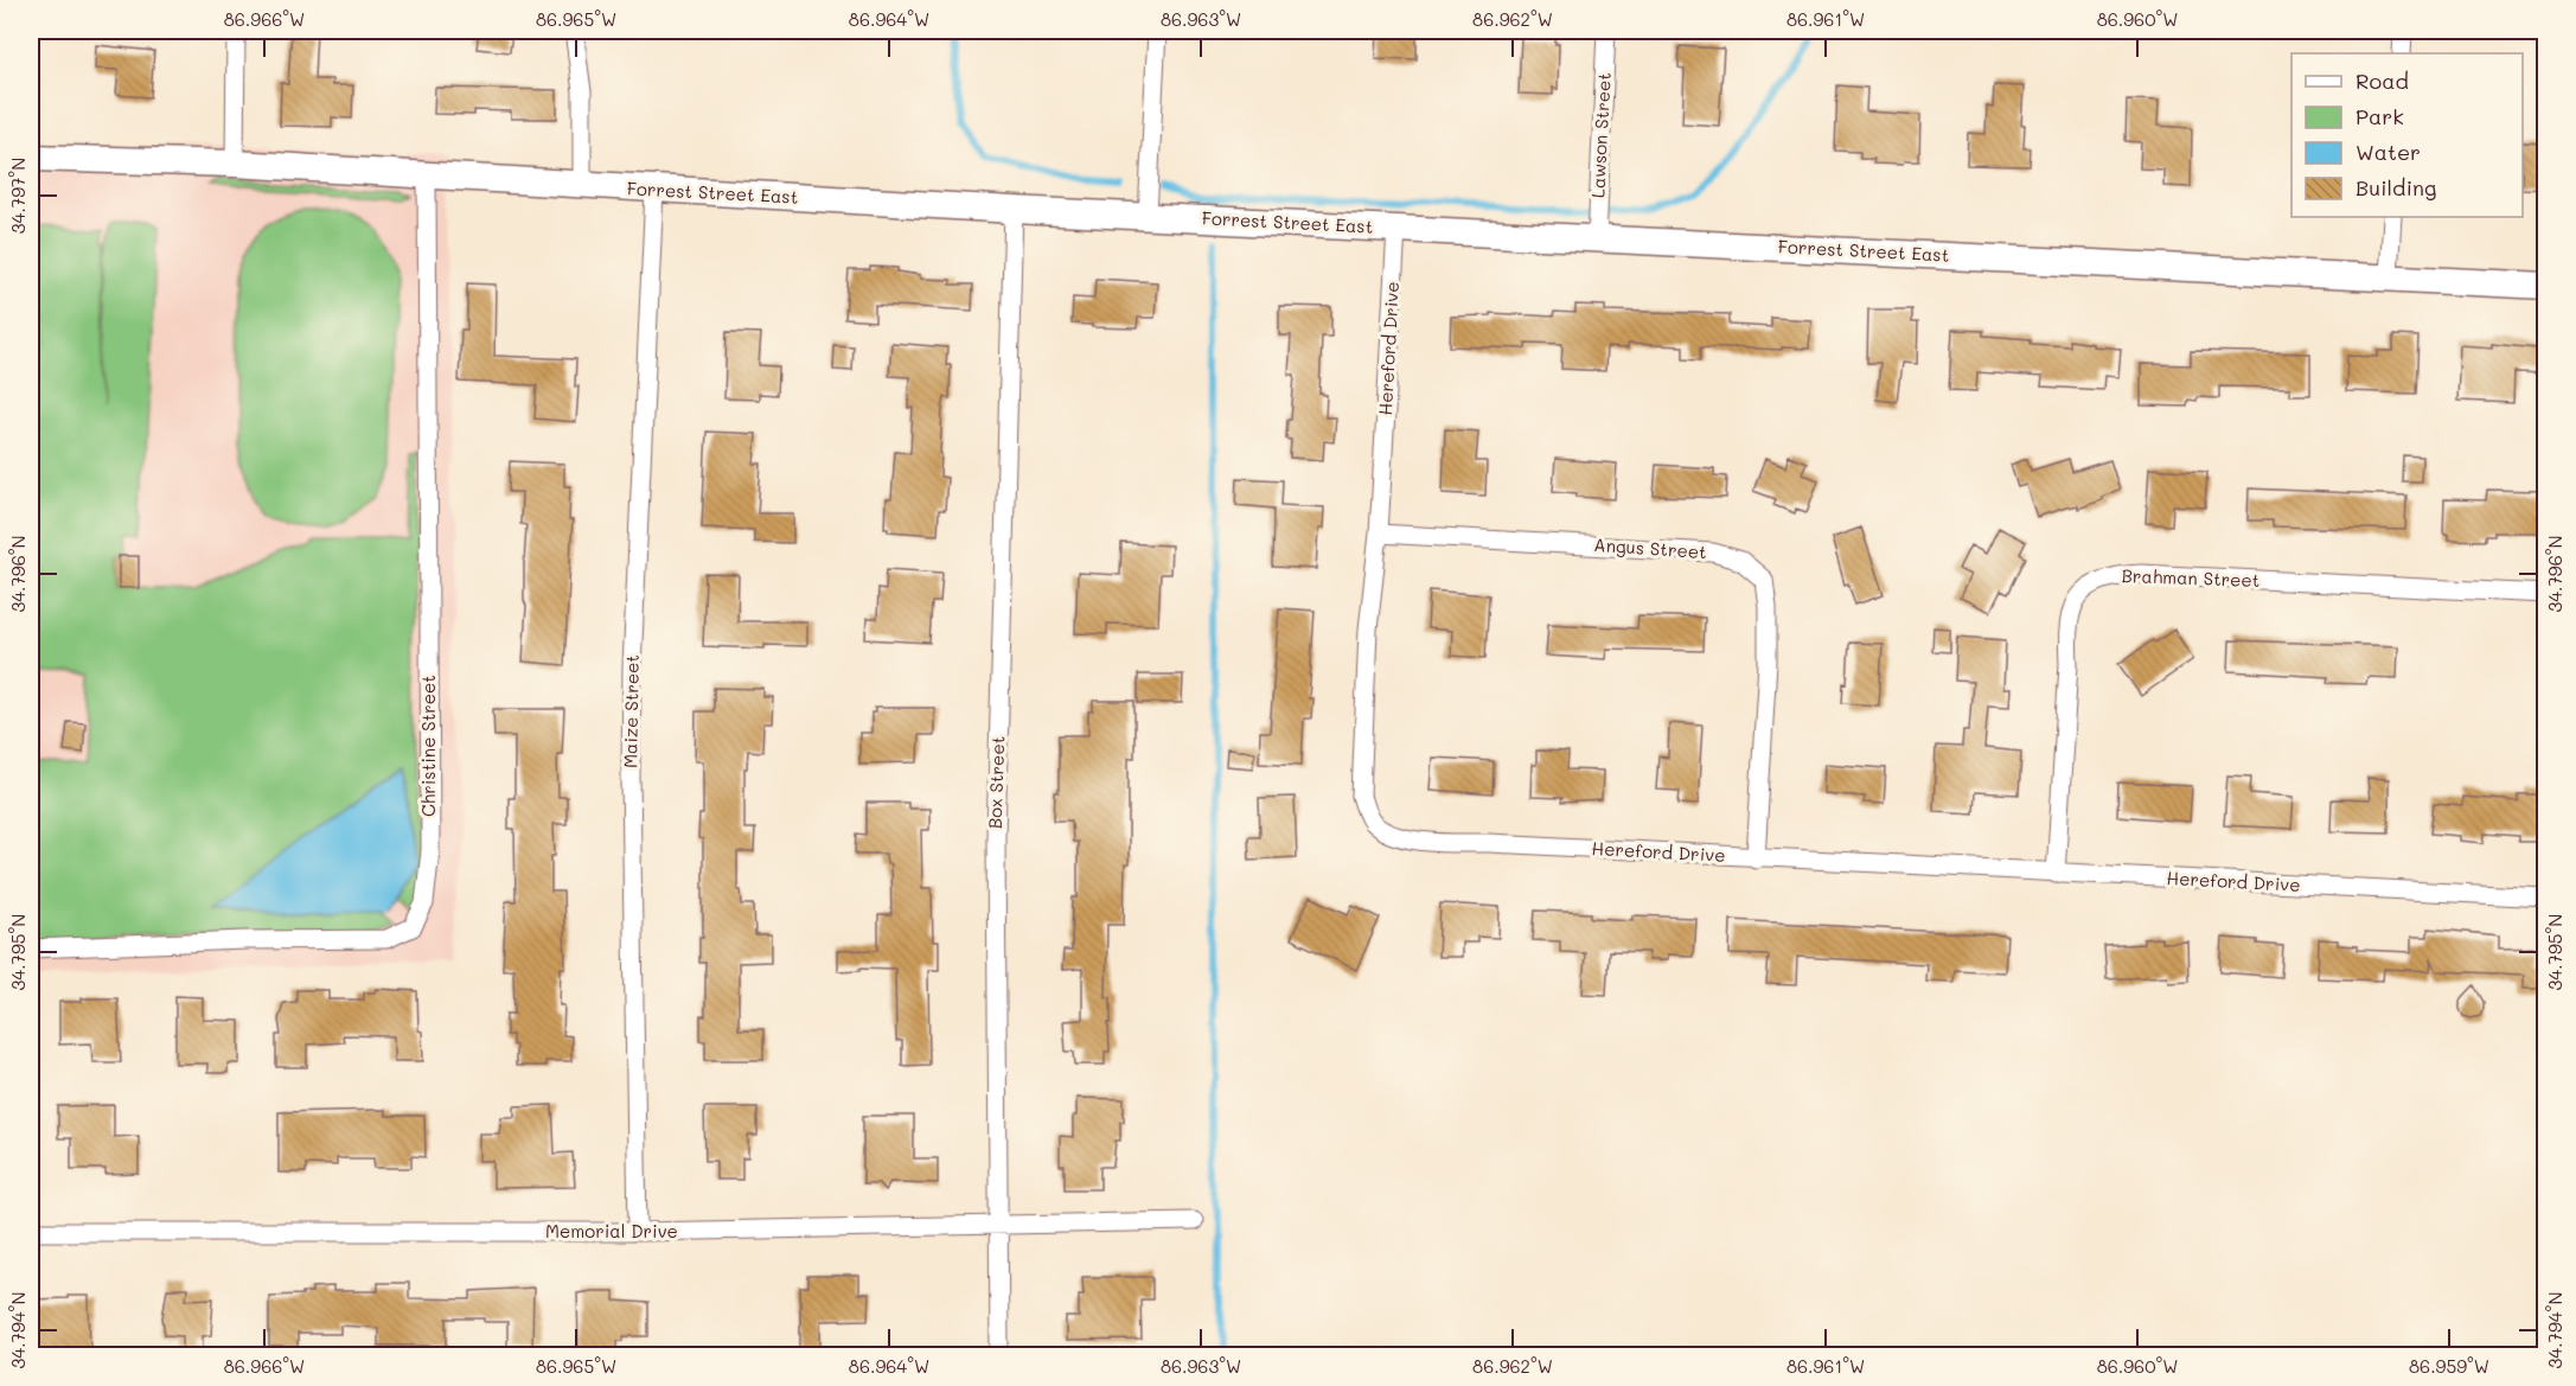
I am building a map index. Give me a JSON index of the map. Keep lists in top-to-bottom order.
{
  "streets": {
    "main road": ["Forrest Street East"],
    "street": [
      "Lawson Street",
      "Hereford Drive",
      "Angus Street",
      "Brahman Street",
      "Maize Street",
      "Christine Street",
      "Box Street",
      "Memorial Drive"
    ]
  },
  "crossings": [
    ["Lawson Street", "Forrest Street East"],
    ["Forrest Street East", "Hereford Drive"],
    ["Forrest Street East", "Maize Street"],
    ["Forrest Street East", "Christine Street"],
    ["Forrest Street East", "Box Street"],
    ["Hereford Drive", "Angus Street"],
    ["Hereford Drive", "Brahman Street"],
    ["Maize Street", "Memorial Drive"],
    ["Box Street", "Memorial Drive"]
  ],
  "legend": [
    "Road",
    "Park",
    "Water",
    "Building"
  ],
  "coordinates": [
    "86.966°W",
    "86.965°W",
    "86.964°W",
    "86.963°W",
    "86.962°W",
    "86.961°W",
    "86.960°W",
    "34.797°N",
    "34.796°N",
    "34.795°N",
    "34.794°N",
    "86.959°W"
  ]
}
